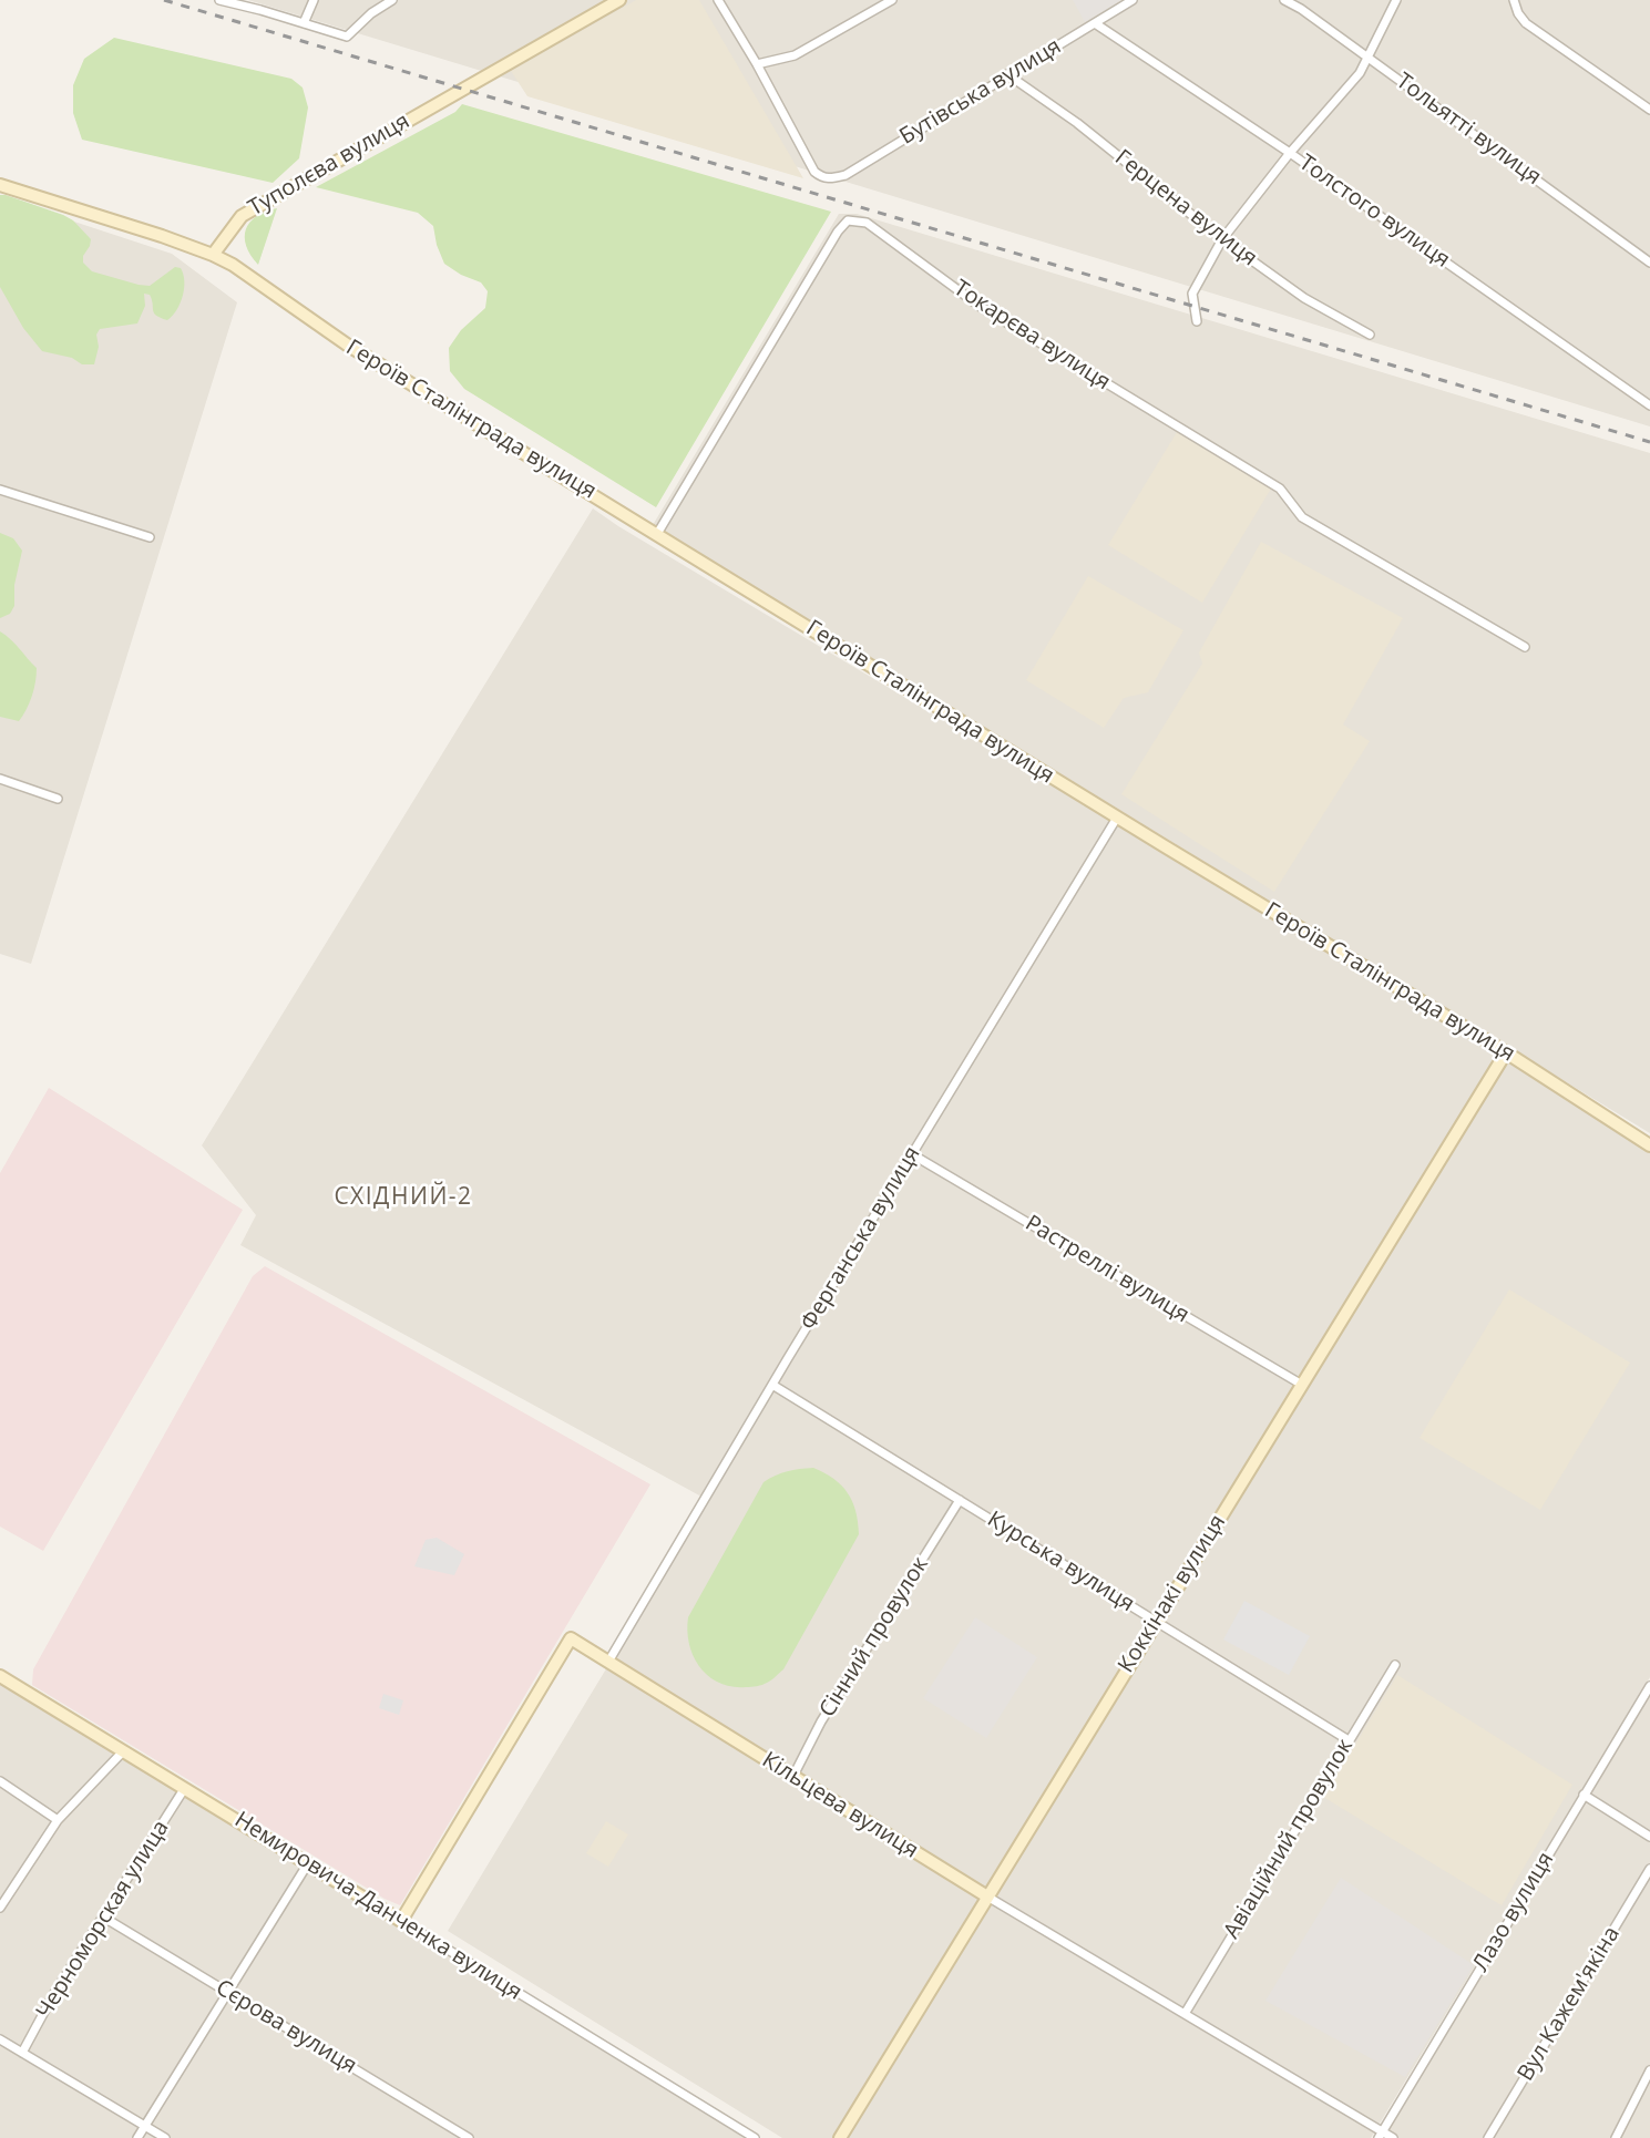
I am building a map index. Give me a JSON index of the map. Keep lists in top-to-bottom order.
{
  "streets": {
    "street": [
      "Бутівська вулиця",
      "Тольятті вулиця",
      "Туполєва вулиця",
      "Герцена вулиця",
      "Толстого вулиця",
      "Токарєва вулиця",
      "Героїв Сталінграда вулиця",
      "Ферганська вулиця",
      "Растреллі вулиця",
      "Курська вулиця",
      "Коккінакі вулиця",
      "Сінний провулок",
      "Кільцева вулиця",
      "Авіаційний провулок",
      "Немировича-Данченка вулиця",
      "Лазо вулиця",
      "Черноморская улица",
      "Вул Кажем'якіна",
      "Сєрова вулиця"
    ]
  },
  "crossings": [
    ["Бутівська вулиця", "Герцена вулиця"],
    ["Бутівська вулиця", "Толстого вулиця"],
    ["Туполєва вулиця", "Героїв Сталінграда вулиця"],
    ["Токарєва вулиця", "Героїв Сталінграда вулиця"],
    ["Героїв Сталінграда вулиця", "Ферганська вулиця"],
    ["Героїв Сталінграда вулиця", "Коккінакі вулиця"],
    ["Ферганська вулиця", "Растреллі вулиця"],
    ["Ферганська вулиця", "Курська вулиця"],
    ["Ферганська вулиця", "Кільцева вулиця"],
    ["Растреллі вулиця", "Коккінакі вулиця"],
    ["Курська вулиця", "Коккінакі вулиця"],
    ["Курська вулиця", "Сінний провулок"],
    ["Курська вулиця", "Авіаційний провулок"],
    ["Коккінакі вулиця", "Кільцева вулиця"],
    ["Сінний провулок", "Кільцева вулиця"],
    ["Кільцева вулиця", "Авіаційний провулок"],
    ["Кільцева вулиця", "Немировича-Данченка вулиця"],
    ["Кільцева вулиця", "Лазо вулиця"],
    ["Немировича-Данченка вулиця", "Черноморская улица"],
    ["Черноморская улица", "Сєрова вулиця"]
  ],
  "districts": ["СХІДНИЙ-2"]
}
